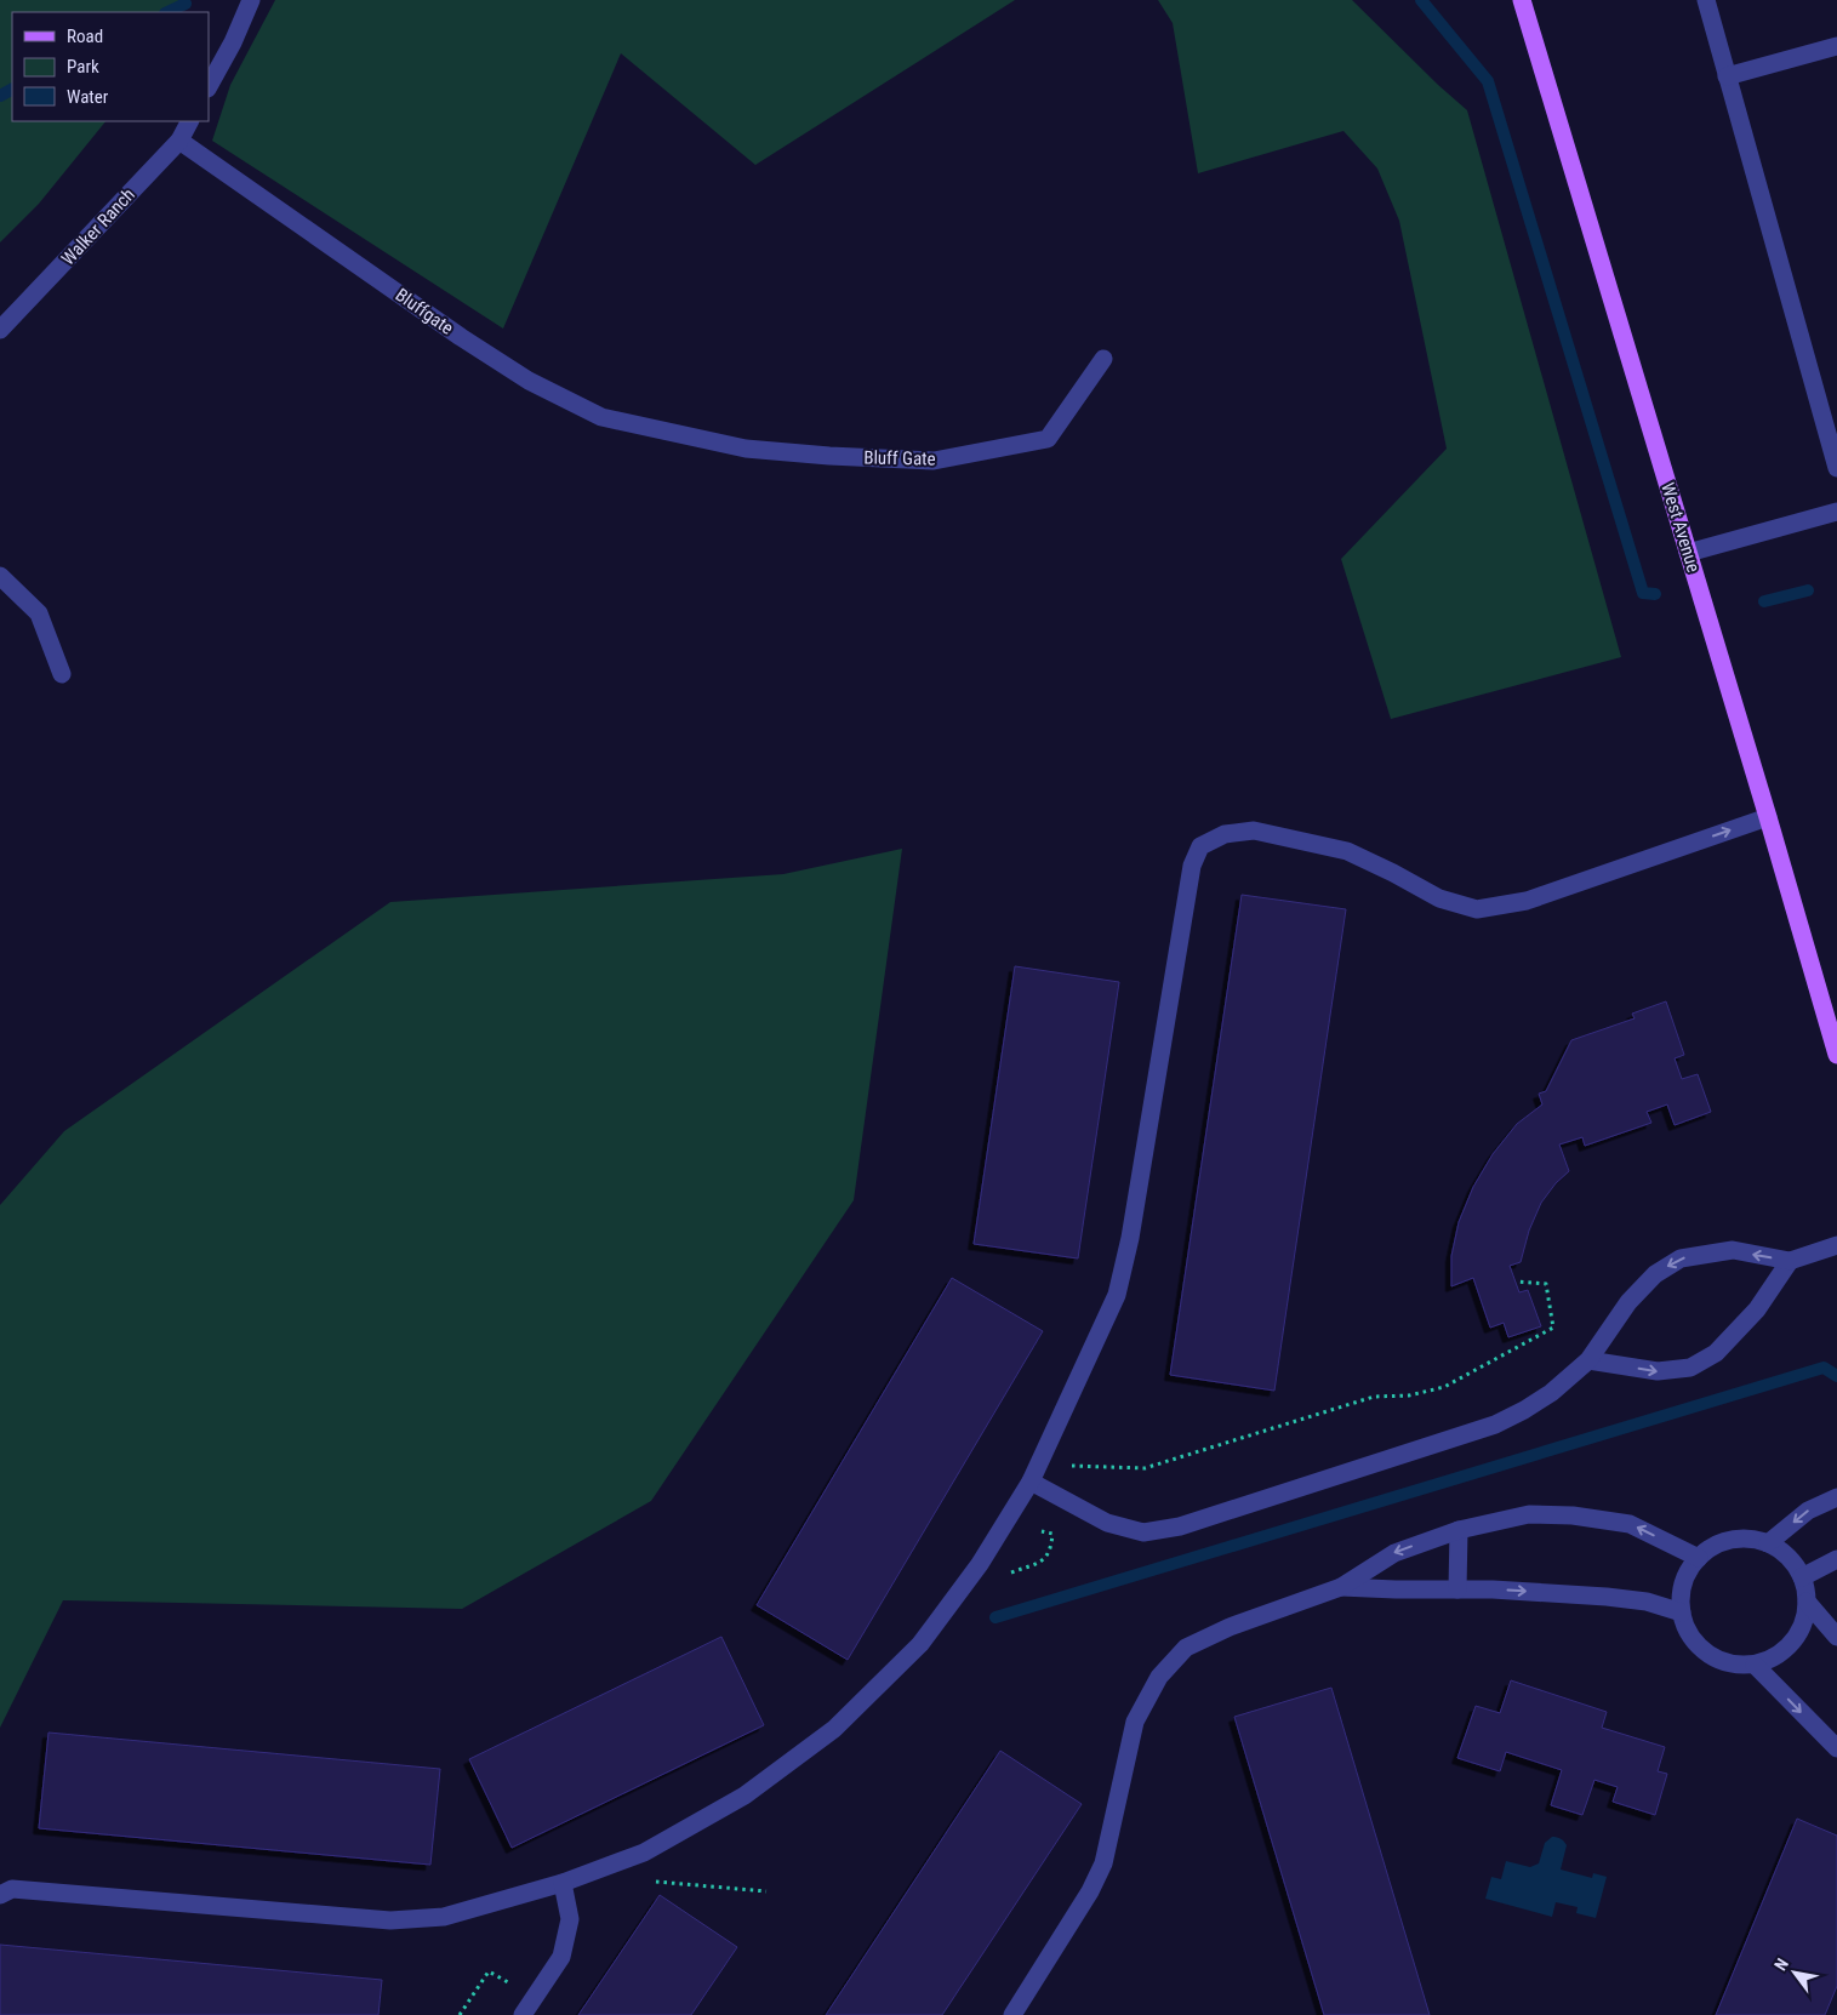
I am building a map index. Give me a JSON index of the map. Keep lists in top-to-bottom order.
{
  "streets": {
    "main road": ["West Avenue"],
    "street": ["Walker Ranch", "Bluffgate", "Bluff Gate"]
  },
  "crossings": [
    ["Walker Ranch", "Bluffgate"],
    ["Bluffgate", "Bluff Gate"]
  ],
  "legend": ["Road", "Park", "Water"],
  "north": "top left"
}
